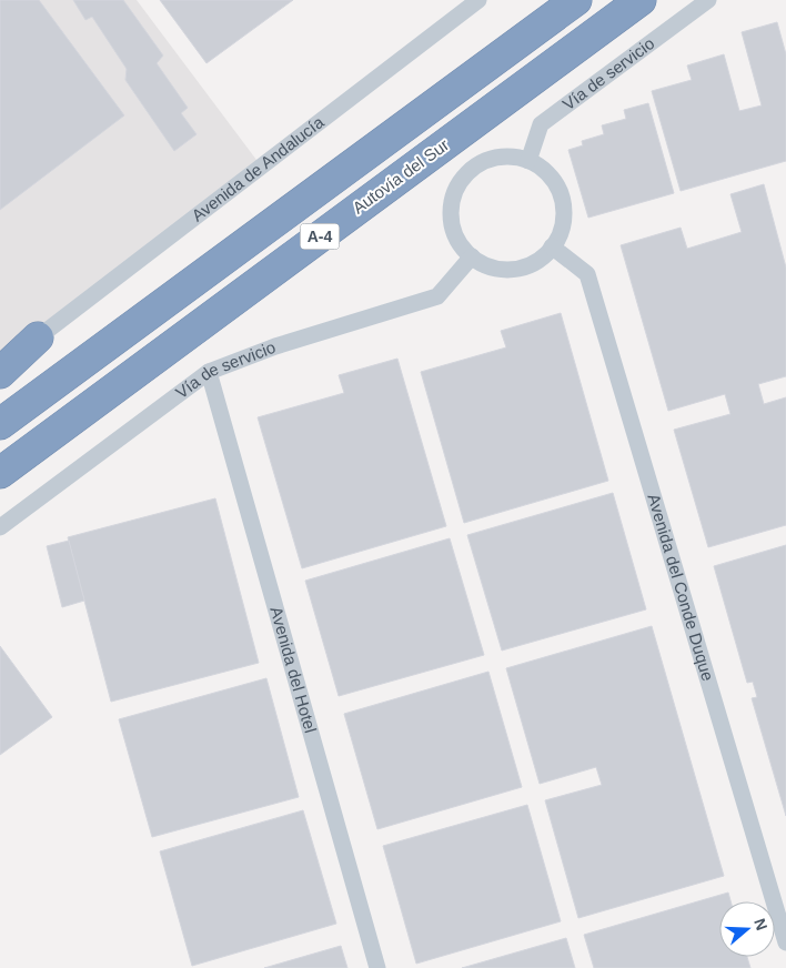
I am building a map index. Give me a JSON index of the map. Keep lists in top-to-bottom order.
{
  "streets": {
    "highway": ["Autovía del Sur", "A-4"],
    "street": [
      "Vía de servicio",
      "Avenida de Andalucía",
      "Avenida del Conde Duque",
      "Avenida del Hotel"
    ]
  },
  "crossings": [
    ["Vía de servicio", "Avenida del Conde Duque"],
    ["Vía de servicio", "Avenida del Hotel"]
  ],
  "north": "right"
}
